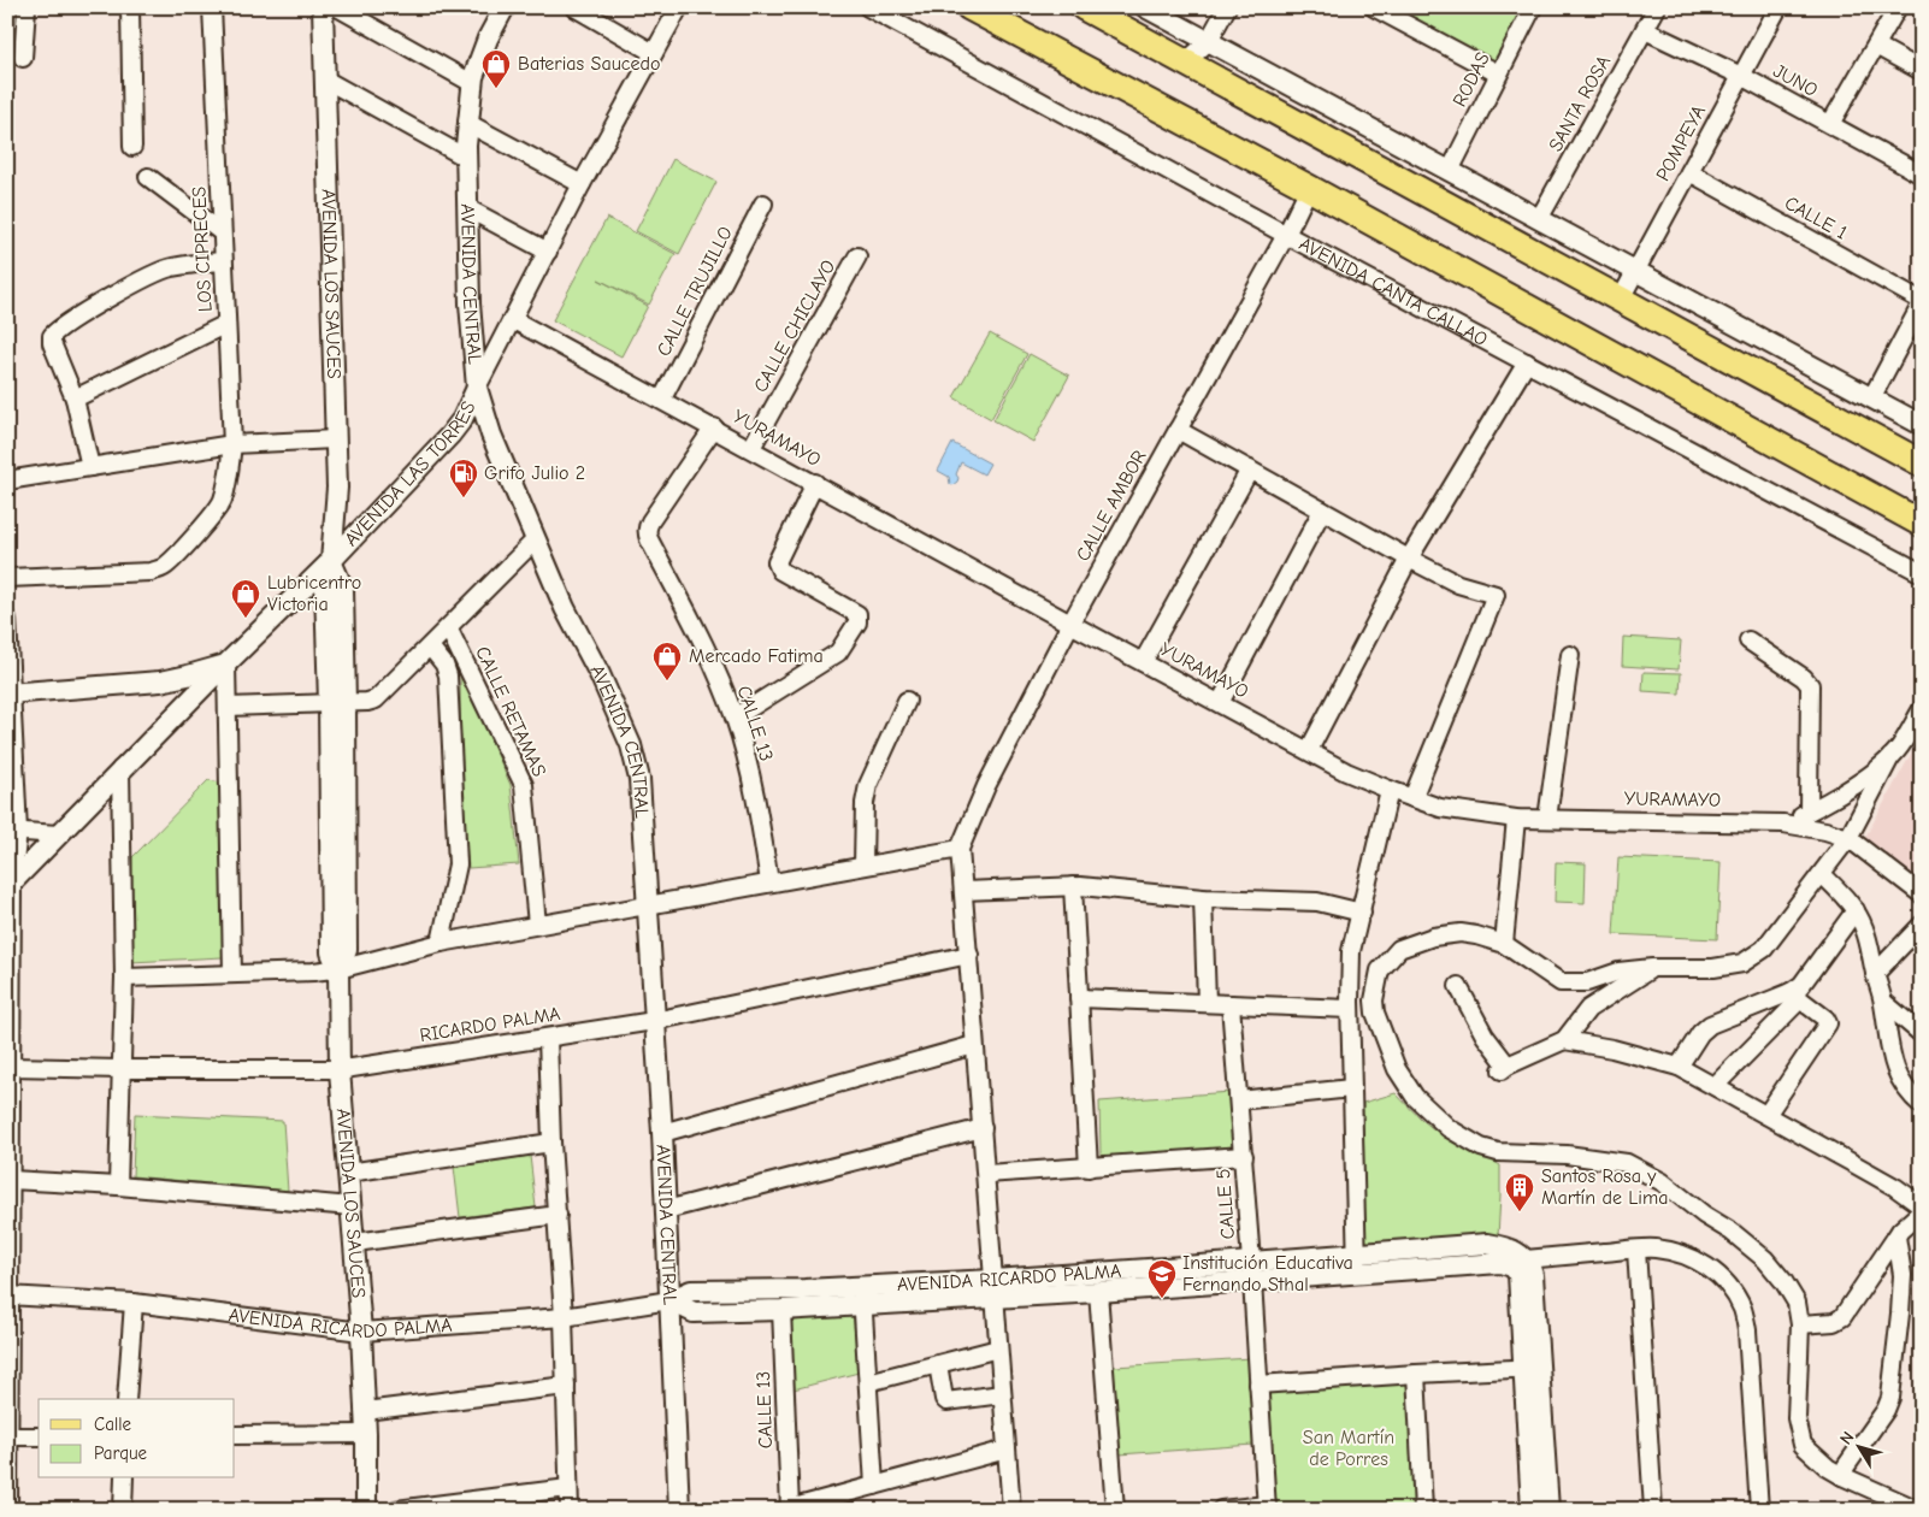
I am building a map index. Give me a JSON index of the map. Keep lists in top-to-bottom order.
{
  "streets": {
    "street": [
      "RODAS",
      "JUNO",
      "SANTA ROSA",
      "POMPEYA",
      "CALLE 1",
      "LOS CIPRECES",
      "AVENIDA LOS SAUCES",
      "AVENIDA CENTRAL",
      "CALLE TRUJILLO",
      "AVENIDA CANTA CALLAO",
      "CALLE CHICLAYO",
      "YURAMAYO",
      "AVENIDA LAS TORRES",
      "CALLE AMBOR",
      "CALLE RETAMAS",
      "CALLE 13",
      "RICARDO PALMA",
      "CALLE 5",
      "AVENIDA RICARDO PALMA"
    ]
  },
  "crossings": [
    ["JUNO", "SANTA ROSA"],
    ["JUNO", "POMPEYA"],
    ["POMPEYA", "CALLE 1"],
    ["AVENIDA LOS SAUCES", "AVENIDA LAS TORRES"],
    ["AVENIDA LOS SAUCES", "RICARDO PALMA"],
    ["AVENIDA LOS SAUCES", "AVENIDA RICARDO PALMA"],
    ["AVENIDA CENTRAL", "AVENIDA LAS TORRES"],
    ["AVENIDA CENTRAL", "RICARDO PALMA"],
    ["AVENIDA CENTRAL", "AVENIDA RICARDO PALMA"],
    ["CALLE TRUJILLO", "YURAMAYO"],
    ["AVENIDA CANTA CALLAO", "CALLE AMBOR"],
    ["CALLE CHICLAYO", "YURAMAYO"],
    ["YURAMAYO", "AVENIDA LAS TORRES"],
    ["YURAMAYO", "CALLE AMBOR"],
    ["YURAMAYO", "CALLE 13"],
    ["CALLE 13", "AVENIDA RICARDO PALMA"],
    ["CALLE 5", "AVENIDA RICARDO PALMA"]
  ],
  "parks": ["San Martín de Porres"],
  "places": {
    "shop": ["Baterias Saucedo", "Lubricentro Victoria", "Mercado Fatima"],
    "fuel station": ["Grifo Julio 2"],
    "building": ["Santos Rosa y Martín de Lima"],
    "school or university": ["Institución Educativa Fernando Sthal"]
  },
  "legend": ["Calle", "Parque"],
  "north": "top left"
}
